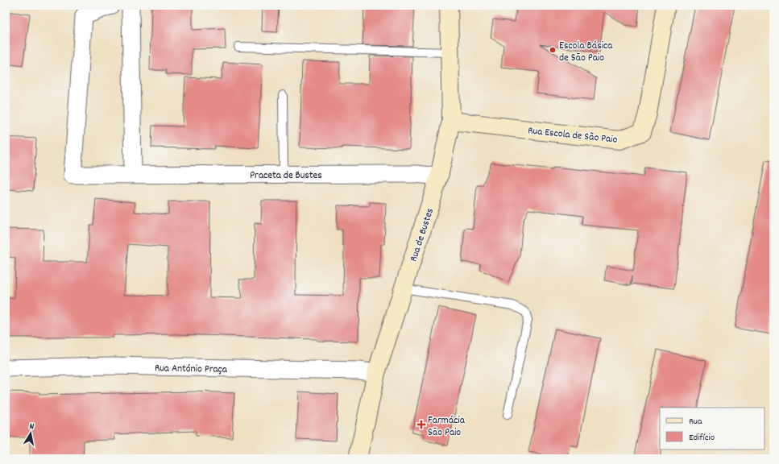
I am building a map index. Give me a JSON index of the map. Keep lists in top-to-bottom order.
{
  "streets": {
    "main road": ["Rua Escola de São Paio", "Rua de Bustes"],
    "street": ["Praceta de Bustes", "Rua António Praça"]
  },
  "crossings": [
    ["Rua Escola de São Paio", "Rua de Bustes"],
    ["Praceta de Bustes", "Rua de Bustes"],
    ["Rua de Bustes", "Rua António Praça"]
  ],
  "places": {
    "other": ["Escola Básica de São Paio"],
    "health": ["Farmácia São Paio"]
  },
  "legend": ["Rua", "Edifício"],
  "north": "top"
}
